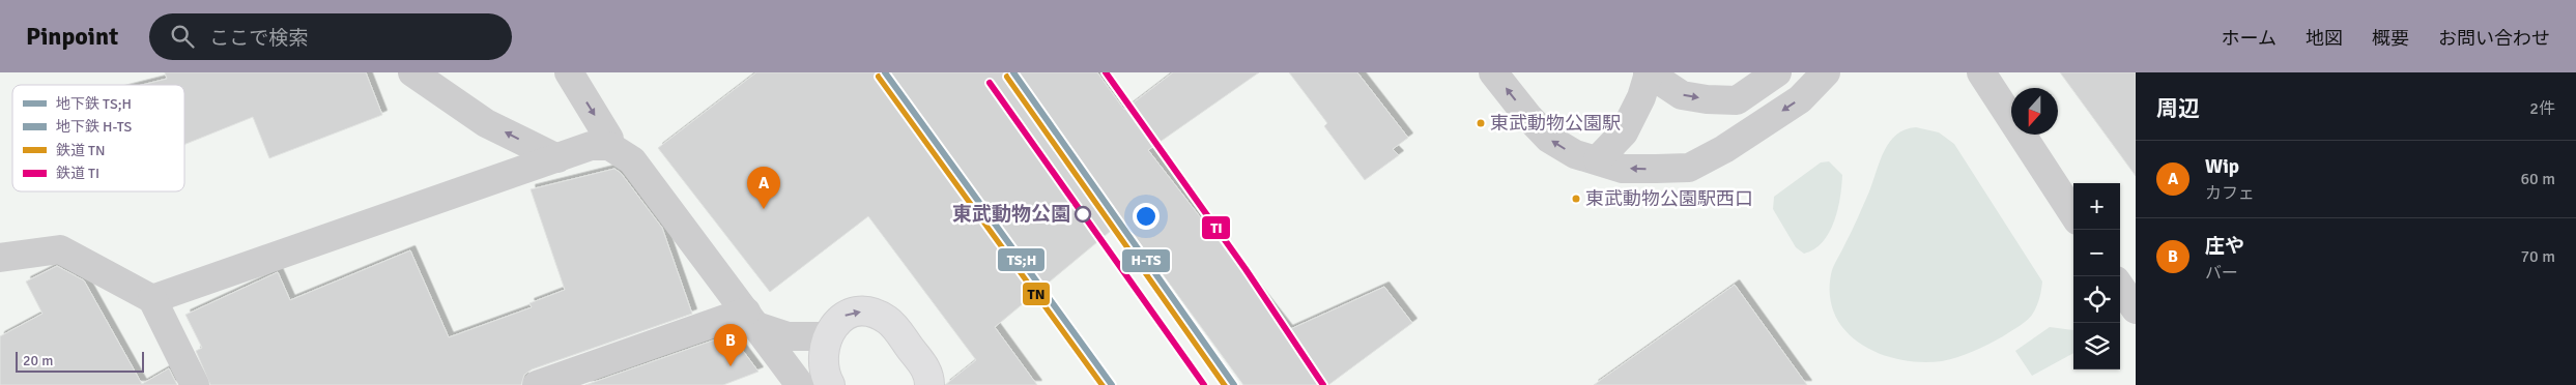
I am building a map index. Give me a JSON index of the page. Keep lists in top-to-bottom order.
{
  "places": ["東武動物公園駅", "東武動物公園駅西口", "東武動物公園"],
  "lines": [
    "metro line TS;H",
    "metro line H-TS",
    "rail line TI",
    "rail line TN"
  ],
  "legend": [
    "地下鉄 TS;H",
    "地下鉄 H-TS",
    "鉄道 TN",
    "鉄道 TI"
  ],
  "scale_bar": "20 m",
  "north": "bottom",
  "page": {
    "header": "Pinpoint",
    "search": "ここで検索",
    "nav": [
      "ホーム",
      "地図",
      "概要",
      "お問い合わせ"
    ],
    "heading": ["周辺", "2件"],
    "list": [
      {
        "mark": "A",
        "name": "Wip",
        "note": "カフェ",
        "value": "60 m"
      },
      {
        "mark": "B",
        "name": "庄や",
        "note": "バー",
        "value": "70 m"
      }
    ],
    "pins": ["A", "B"],
    "map_buttons": ["+", "−"],
    "scale": "20 m"
  }
}
